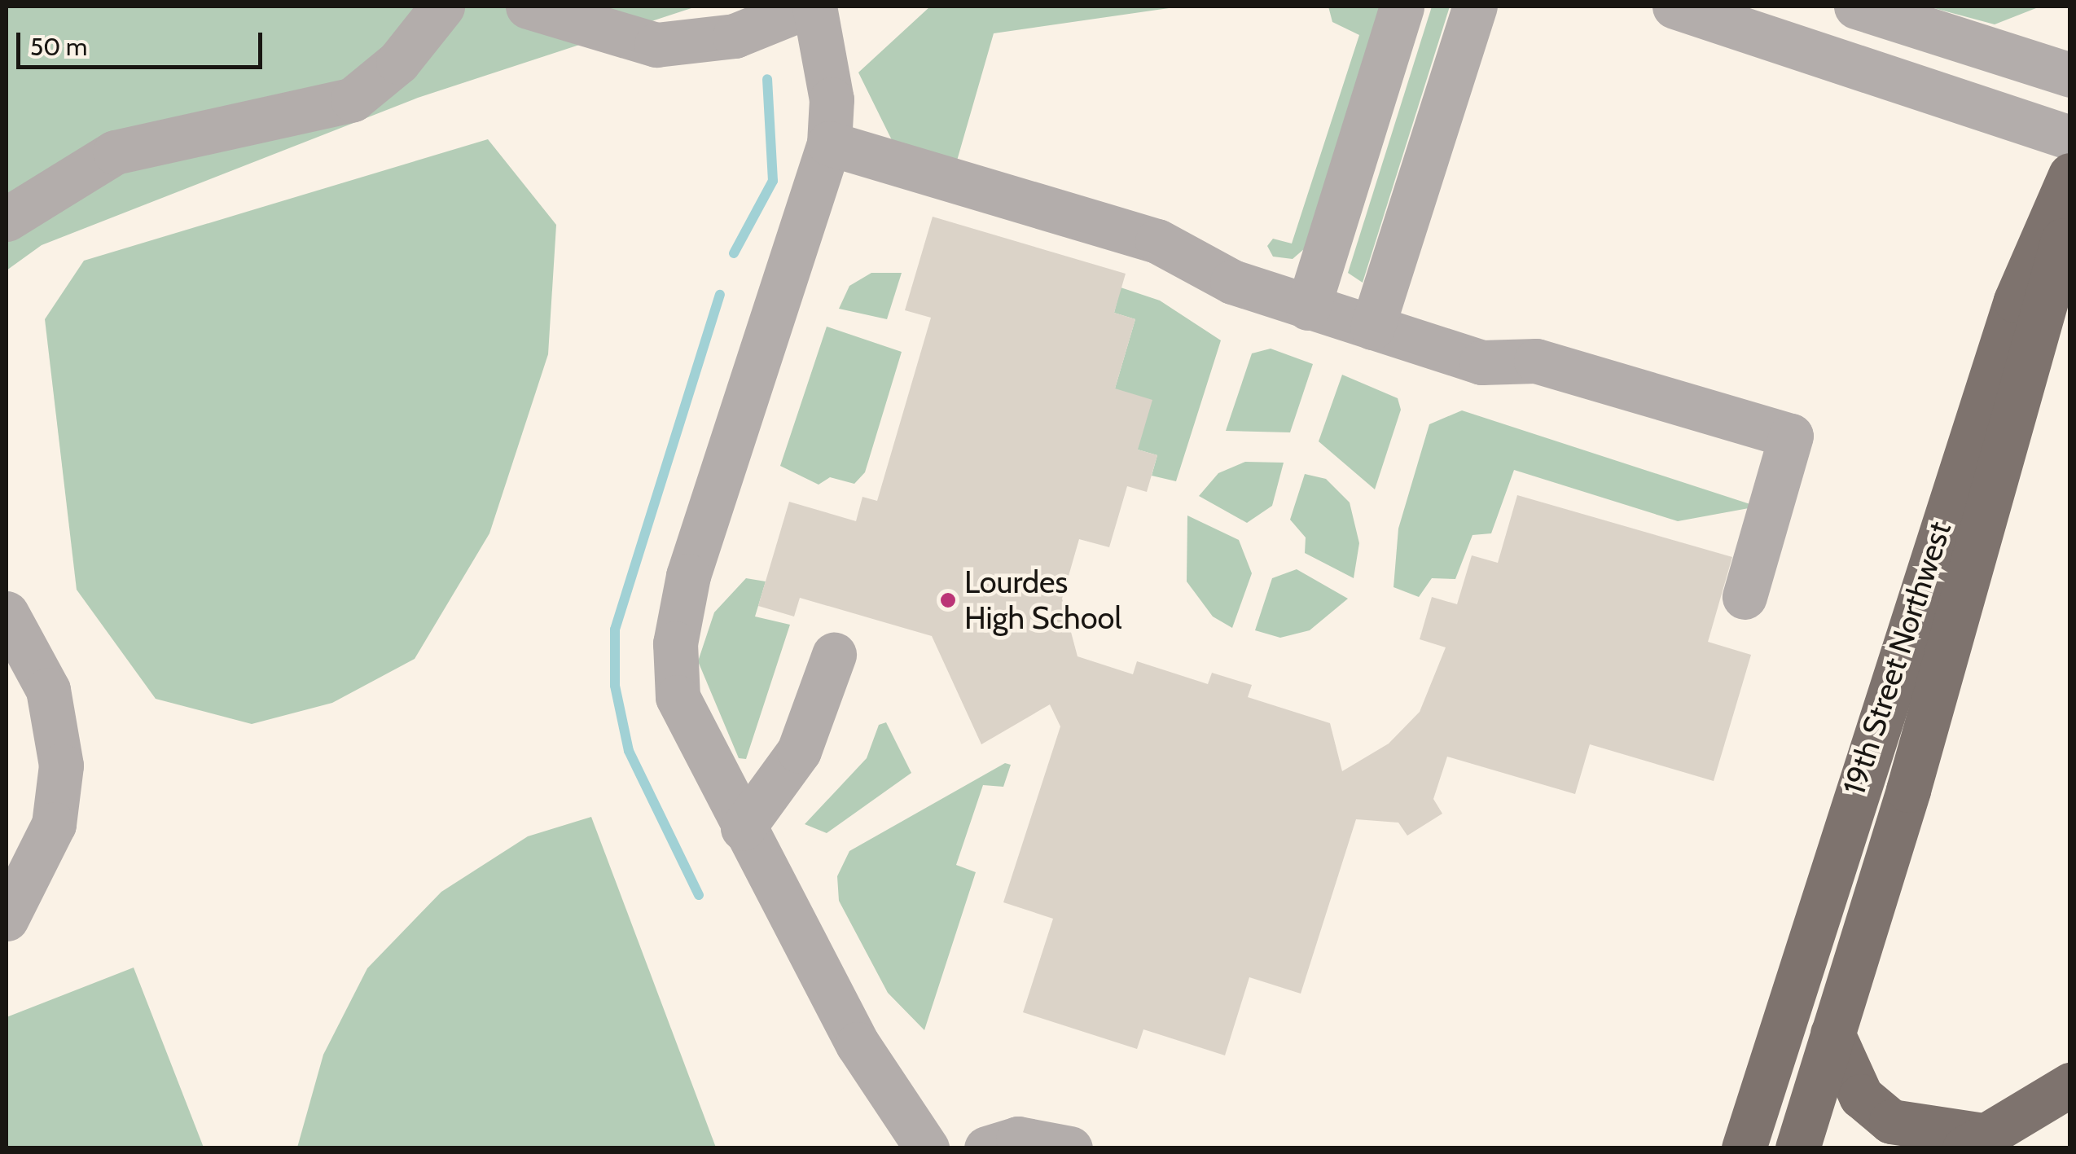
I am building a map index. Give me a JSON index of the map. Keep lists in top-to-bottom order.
{
  "streets": {
    "main road": ["19th Street Northwest"]
  },
  "places": ["Lourdes High School"],
  "scale_bar": "50 m"
}
